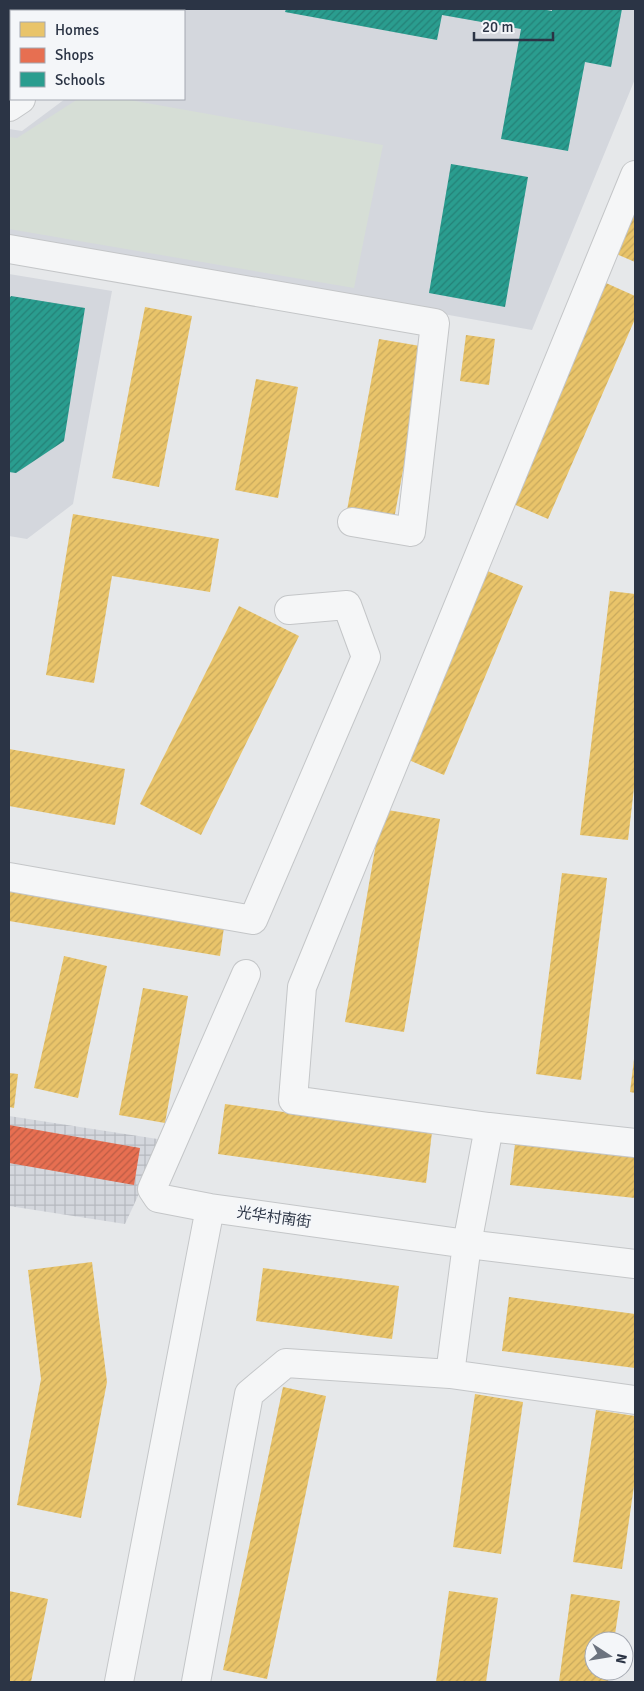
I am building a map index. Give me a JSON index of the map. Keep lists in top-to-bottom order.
{
  "streets": {
    "street": ["光华村南街"]
  },
  "legend": ["Homes", "Shops", "Schools"],
  "scale_bar": "20 m",
  "north": "right"
}
